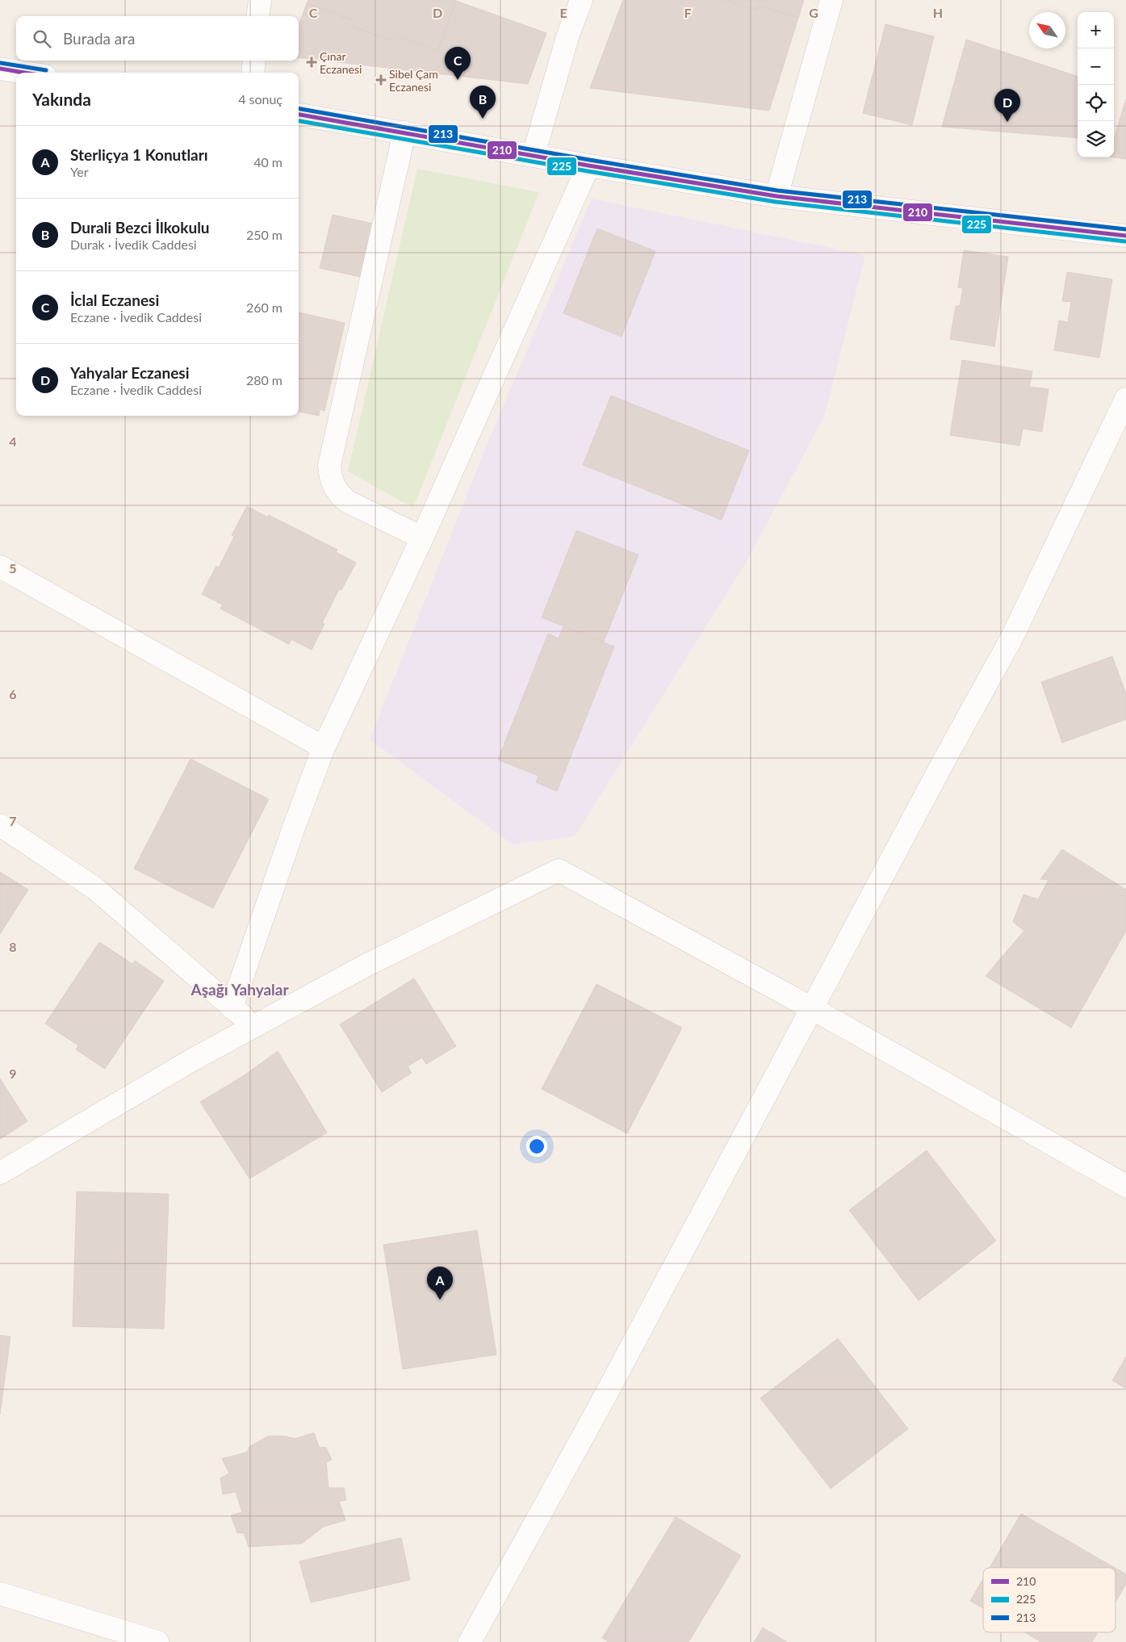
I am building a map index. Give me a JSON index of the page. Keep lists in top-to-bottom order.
{
  "districts": ["Aşağı Yahyalar"],
  "places": {
    "health": ["Çınar Eczanesi", "Sibel Çam Eczanesi"]
  },
  "lines": ["transit line 213", "transit line 210", "transit line 225"],
  "legend": ["210", "225", "213"],
  "north": "top left",
  "page": {
    "map_buttons": ["+", "−"],
    "search": "Burada ara",
    "pins": [
      "C",
      "B",
      "D",
      "A"
    ],
    "heading": ["Yakında", "4 sonuç"],
    "list": [
      {
        "mark": "A",
        "name": "Sterliçya 1 Konutları",
        "note": "Yer",
        "value": "40 m"
      },
      {
        "mark": "B",
        "name": "Durali Bezci İlkokulu",
        "note": "Durak · İvedik Caddesi",
        "value": "250 m"
      },
      {
        "mark": "C",
        "name": "İclal Eczanesi",
        "note": "Eczane · İvedik Caddesi",
        "value": "260 m"
      },
      {
        "mark": "D",
        "name": "Yahyalar Eczanesi",
        "note": "Eczane · İvedik Caddesi",
        "value": "280 m"
      }
    ]
  },
  "grid": {
    "columns": [
      "C",
      "D",
      "E",
      "F",
      "G",
      "H"
    ],
    "rows": [
      "4",
      "5",
      "6",
      "7",
      "8",
      "9"
    ]
  }
}
